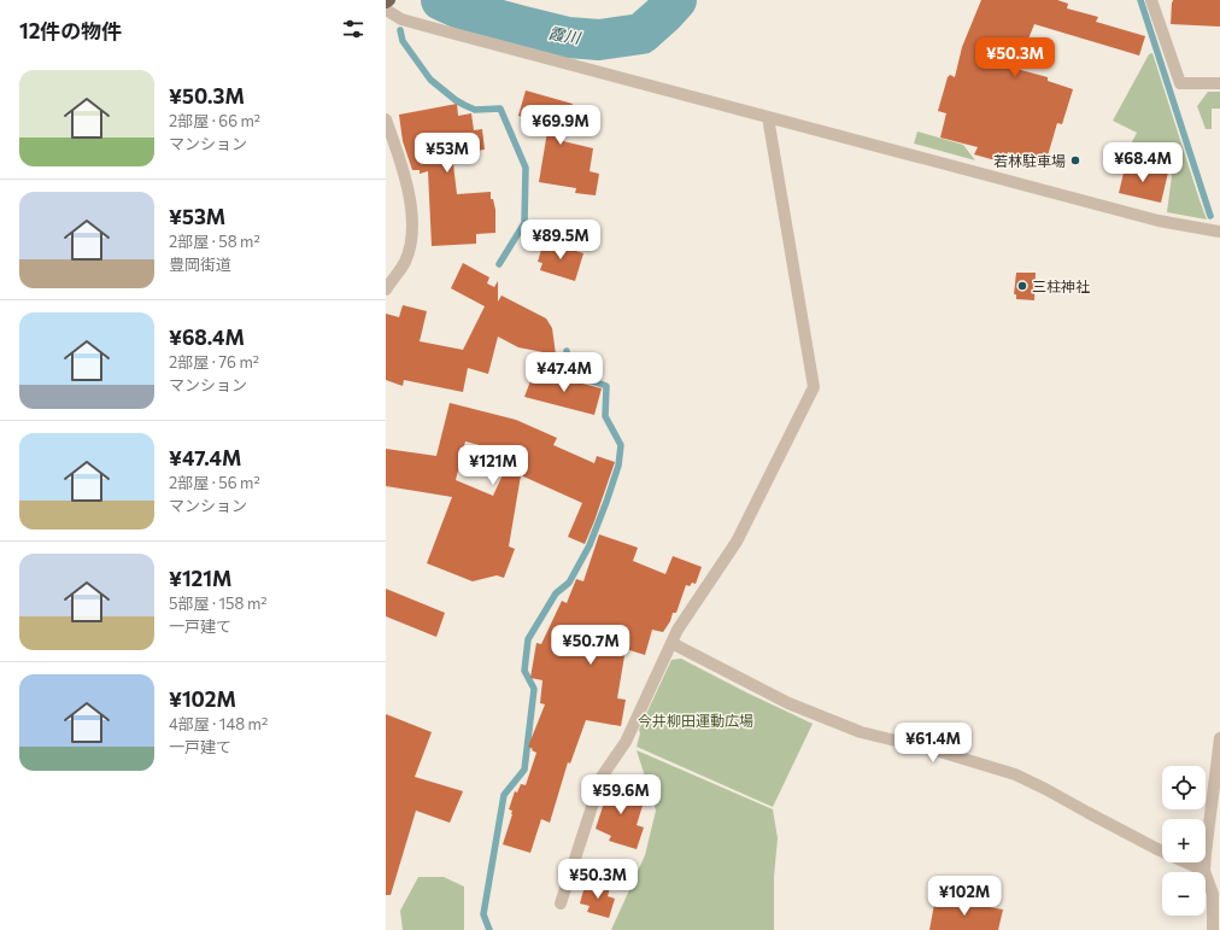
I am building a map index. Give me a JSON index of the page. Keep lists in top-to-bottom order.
{
  "water": ["霞川"],
  "parks": ["今井柳田運動広場"],
  "places": ["若林駐車場", "三柱神社"],
  "page": {
    "heading": "12件の物件",
    "price": [
      "¥50.3M",
      "¥69.9M",
      "¥53M",
      "¥68.4M",
      "¥89.5M",
      "¥47.4M",
      "¥121M",
      "¥50.7M",
      "¥61.4M",
      "¥59.6M",
      "¥50.3M",
      "¥102M"
    ],
    "list": [
      {
        "name": "¥50.3M",
        "note": "2部屋 · 66 m² · マンション"
      },
      {
        "name": "¥53M",
        "note": "2部屋 · 58 m² · 豊岡街道"
      },
      {
        "name": "¥68.4M",
        "note": "2部屋 · 76 m² · マンション"
      },
      {
        "name": "¥47.4M",
        "note": "2部屋 · 56 m² · マンション"
      },
      {
        "name": "¥121M",
        "note": "5部屋 · 158 m² · 一戸建て"
      },
      {
        "name": "¥102M",
        "note": "4部屋 · 148 m² · 一戸建て"
      }
    ],
    "map_buttons": ["+", "−"]
  }
}
